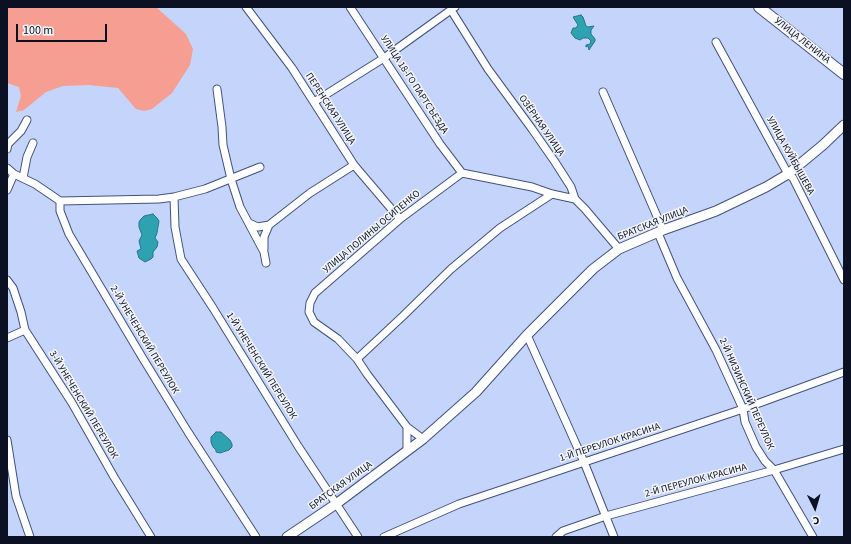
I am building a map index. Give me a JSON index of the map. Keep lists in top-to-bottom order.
{
  "streets": {
    "main road": ["УЛИЦА ЛЕНИНА"],
    "street": [
      "УЛИЦА 18-ГО ПАРТСЪЕЗДА",
      "ПЕРЕНСКАЯ УЛИЦА",
      "ОЗЁРНАЯ УЛИЦА",
      "УЛИЦА КУЙБЫШЕВА",
      "БРАТСКАЯ УЛИЦА",
      "УЛИЦА ПОЛИНЫ ОСИПЕНКО",
      "2-Й УНЕЧЕНСКИЙ ПЕРЕУЛОК",
      "1-Й УНЕЧЕНСКИЙ ПЕРЕУЛОК",
      "2-Й НИЗИНСКИЙ ПЕРЕУЛОК",
      "3-Й УНЕЧЕНСКИЙ ПЕРЕУЛОК",
      "1-Й ПЕРЕУЛОК КРАСИНА",
      "2-Й ПЕРЕУЛОК КРАСИНА"
    ]
  },
  "crossings": [
    ["УЛИЦА 18-ГО ПАРТСЪЕЗДА", "УЛИЦА ПОЛИНЫ ОСИПЕНКО"],
    ["ПЕРЕНСКАЯ УЛИЦА", "УЛИЦА ПОЛИНЫ ОСИПЕНКО"],
    ["ОЗЁРНАЯ УЛИЦА", "БРАТСКАЯ УЛИЦА"],
    ["УЛИЦА КУЙБЫШЕВА", "БРАТСКАЯ УЛИЦА"],
    ["БРАТСКАЯ УЛИЦА", "1-Й УНЕЧЕНСКИЙ ПЕРЕУЛОК"],
    ["БРАТСКАЯ УЛИЦА", "2-Й НИЗИНСКИЙ ПЕРЕУЛОК"],
    ["2-Й НИЗИНСКИЙ ПЕРЕУЛОК", "1-Й ПЕРЕУЛОК КРАСИНА"],
    ["2-Й НИЗИНСКИЙ ПЕРЕУЛОК", "2-Й ПЕРЕУЛОК КРАСИНА"]
  ],
  "scale_bar": "100 m",
  "north": "bottom"
}
